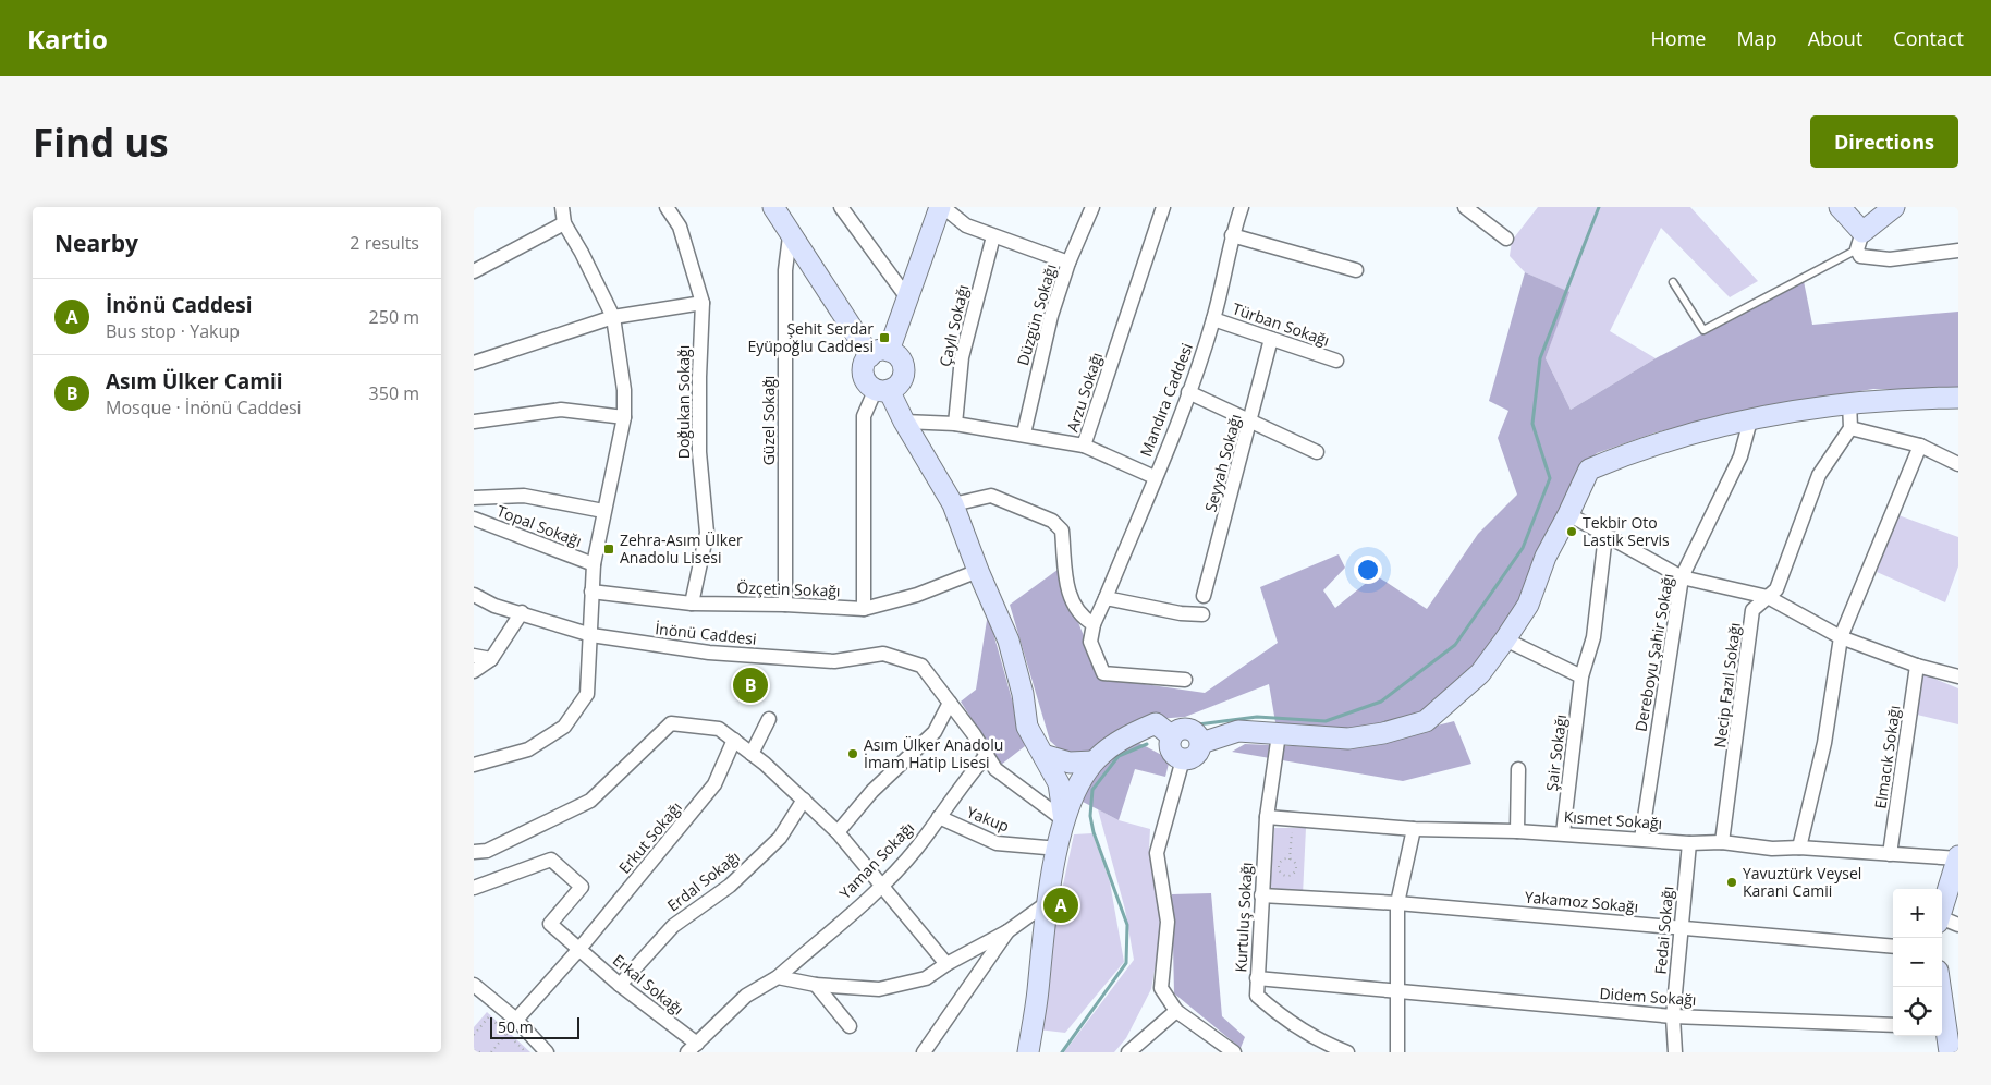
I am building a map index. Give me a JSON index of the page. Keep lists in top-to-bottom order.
{
  "streets": {
    "street": [
      "Düzgün Sokağı",
      "Türban Sokağı",
      "Çaylı Sokağı",
      "Arzu Sokağı",
      "Mandıra Caddesi",
      "Doğukan Sokağı",
      "Güzel Sokağı",
      "Seyyah Sokağı",
      "Topal Sokağı",
      "Özçetin Sokağı",
      "İnönü Caddesi",
      "Dereboyu Şahir Sokağı",
      "Necip Fazıl Sokağı",
      "Şair Sokağı",
      "Elmacık Sokağı",
      "Yakup",
      "Kısmet Sokağı",
      "Erkut Sokağı",
      "Yaman Sokağı",
      "Erdal Sokağı",
      "Yakamoz Sokağı",
      "Kurtuluş Sokağı",
      "Fedai Sokağı",
      "Erkal Sokağı",
      "Didem Sokağı"
    ]
  },
  "crossings": [
    ["Düzgün Sokağı", "Arzu Sokağı"],
    ["Türban Sokağı", "Mandıra Caddesi"],
    ["Türban Sokağı", "Seyyah Sokağı"],
    ["Çaylı Sokağı", "Arzu Sokağı"],
    ["Doğukan Sokağı", "Özçetin Sokağı"],
    ["Güzel Sokağı", "Özçetin Sokağı"],
    ["İnönü Caddesi", "Yaman Sokağı"],
    ["Dereboyu Şahir Sokağı", "Kısmet Sokağı"],
    ["Necip Fazıl Sokağı", "Kısmet Sokağı"],
    ["Şair Sokağı", "Kısmet Sokağı"],
    ["Elmacık Sokağı", "Kısmet Sokağı"],
    ["Yakup", "Yaman Sokağı"],
    ["Kısmet Sokağı", "Kurtuluş Sokağı"],
    ["Kısmet Sokağı", "Fedai Sokağı"],
    ["Erkut Sokağı", "Erkal Sokağı"],
    ["Yaman Sokağı", "Erkal Sokağı"],
    ["Erdal Sokağı", "Erkal Sokağı"],
    ["Yakamoz Sokağı", "Kurtuluş Sokağı"],
    ["Yakamoz Sokağı", "Fedai Sokağı"],
    ["Kurtuluş Sokağı", "Didem Sokağı"],
    ["Fedai Sokağı", "Didem Sokağı"]
  ],
  "places": {
    "transit": ["Şehit Serdar Eyüpoğlu Caddesi", "Zehra-Asım Ülker Anadolu Lisesi"],
    "other": ["Tekbir Oto Lastik Servis", "Asım Ülker Anadolu İmam Hatip Lisesi", "Yavuztürk Veysel Karani Camii"]
  },
  "scale_bar": "50 m",
  "page": {
    "header": "Kartio",
    "nav": [
      "Home",
      "Map",
      "About",
      "Contact"
    ],
    "buttons": "Directions",
    "title": "Find us",
    "heading": ["Nearby", "2 results"],
    "list": [
      {
        "mark": "A",
        "name": "İnönü Caddesi",
        "note": "Bus stop · Yakup",
        "value": "250 m"
      },
      {
        "mark": "B",
        "name": "Asım Ülker Camii",
        "note": "Mosque · İnönü Caddesi",
        "value": "350 m"
      }
    ],
    "pins": ["B", "A"],
    "map_buttons": ["+", "−"],
    "scale": "50 m"
  }
}
